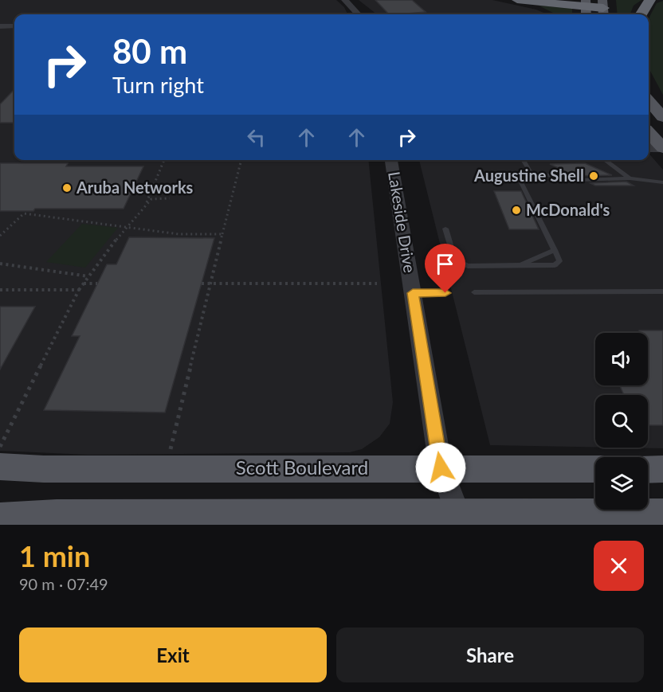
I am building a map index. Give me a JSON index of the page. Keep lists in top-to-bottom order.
{
  "streets": {
    "main road": ["Scott Boulevard"],
    "street": ["Lakeside Drive"]
  },
  "crossings": [
    ["Lakeside Drive", "Scott Boulevard"]
  ],
  "places": ["Augustine Shell", "Aruba Networks", "McDonald's"],
  "page": {
    "turn": ["80 m", "Turn right"],
    "heading": ["1 min", "90 m · 07:49"],
    "buttons": ["Exit", "Share"]
  }
}
